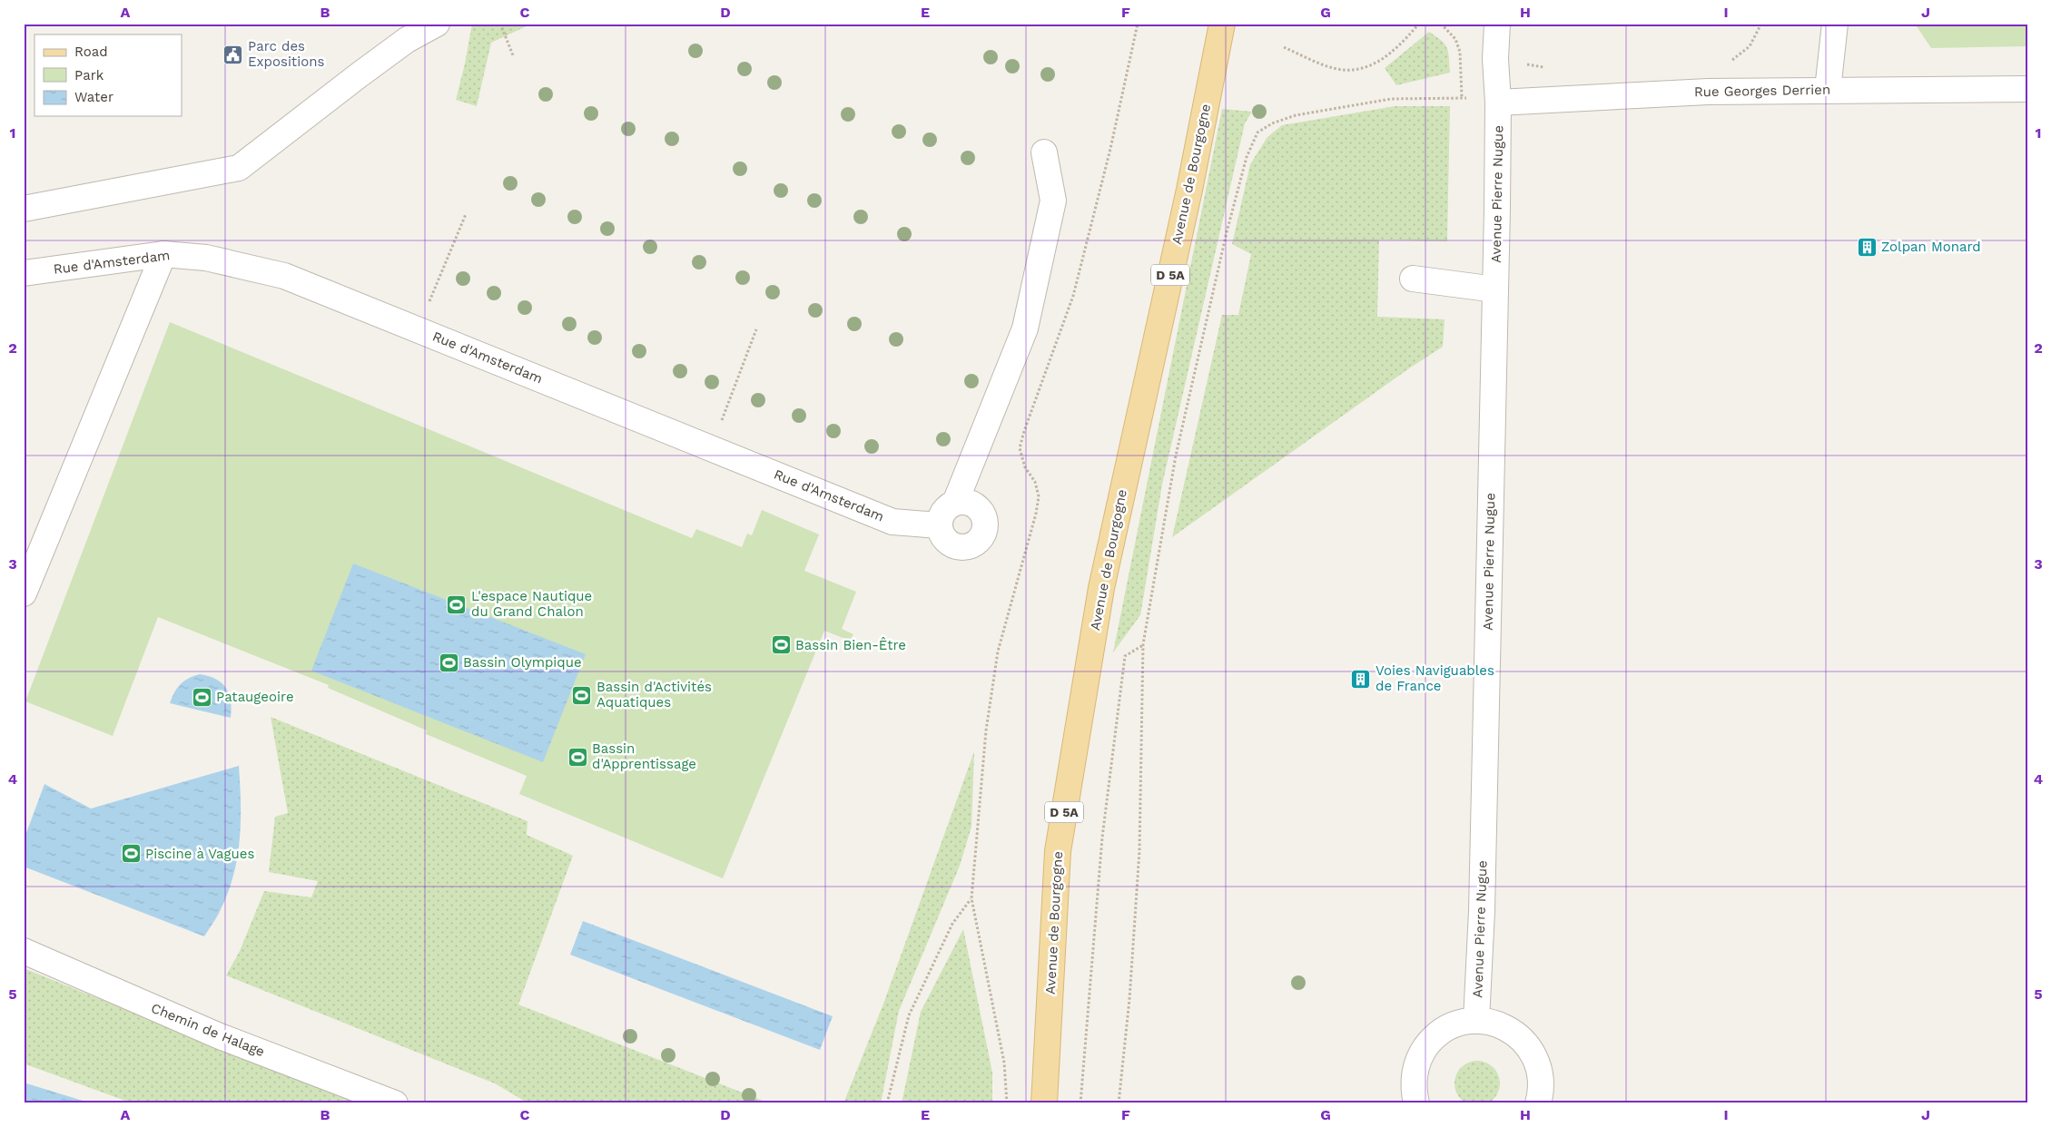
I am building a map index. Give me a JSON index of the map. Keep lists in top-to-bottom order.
{
  "streets": {
    "main road": ["Avenue de Bourgogne", "D 5A"],
    "street": [
      "Rue Georges Derrien",
      "Avenue Pierre Nugue",
      "Rue d'Amsterdam",
      "Chemin de Halage"
    ]
  },
  "crossings": [
    ["Rue Georges Derrien", "Avenue Pierre Nugue"]
  ],
  "places": {
    "public building": ["Parc des Expositions"],
    "building": ["Zolpan Monard", "Voies Naviguables de France"],
    "sports": [
      "L'espace Nautique du Grand Chalon",
      "Bassin Bien-Être",
      "Bassin Olympique",
      "Bassin d'Activités Aquatiques",
      "Pataugeoire",
      "Bassin d'Apprentissage",
      "Piscine à Vagues"
    ]
  },
  "legend": ["Road", "Park", "Water"],
  "grid": {
    "columns": [
      "A",
      "B",
      "C",
      "D",
      "E",
      "F",
      "G",
      "H",
      "I",
      "J"
    ],
    "rows": [
      "1",
      "2",
      "3",
      "4",
      "5"
    ]
  }
}
